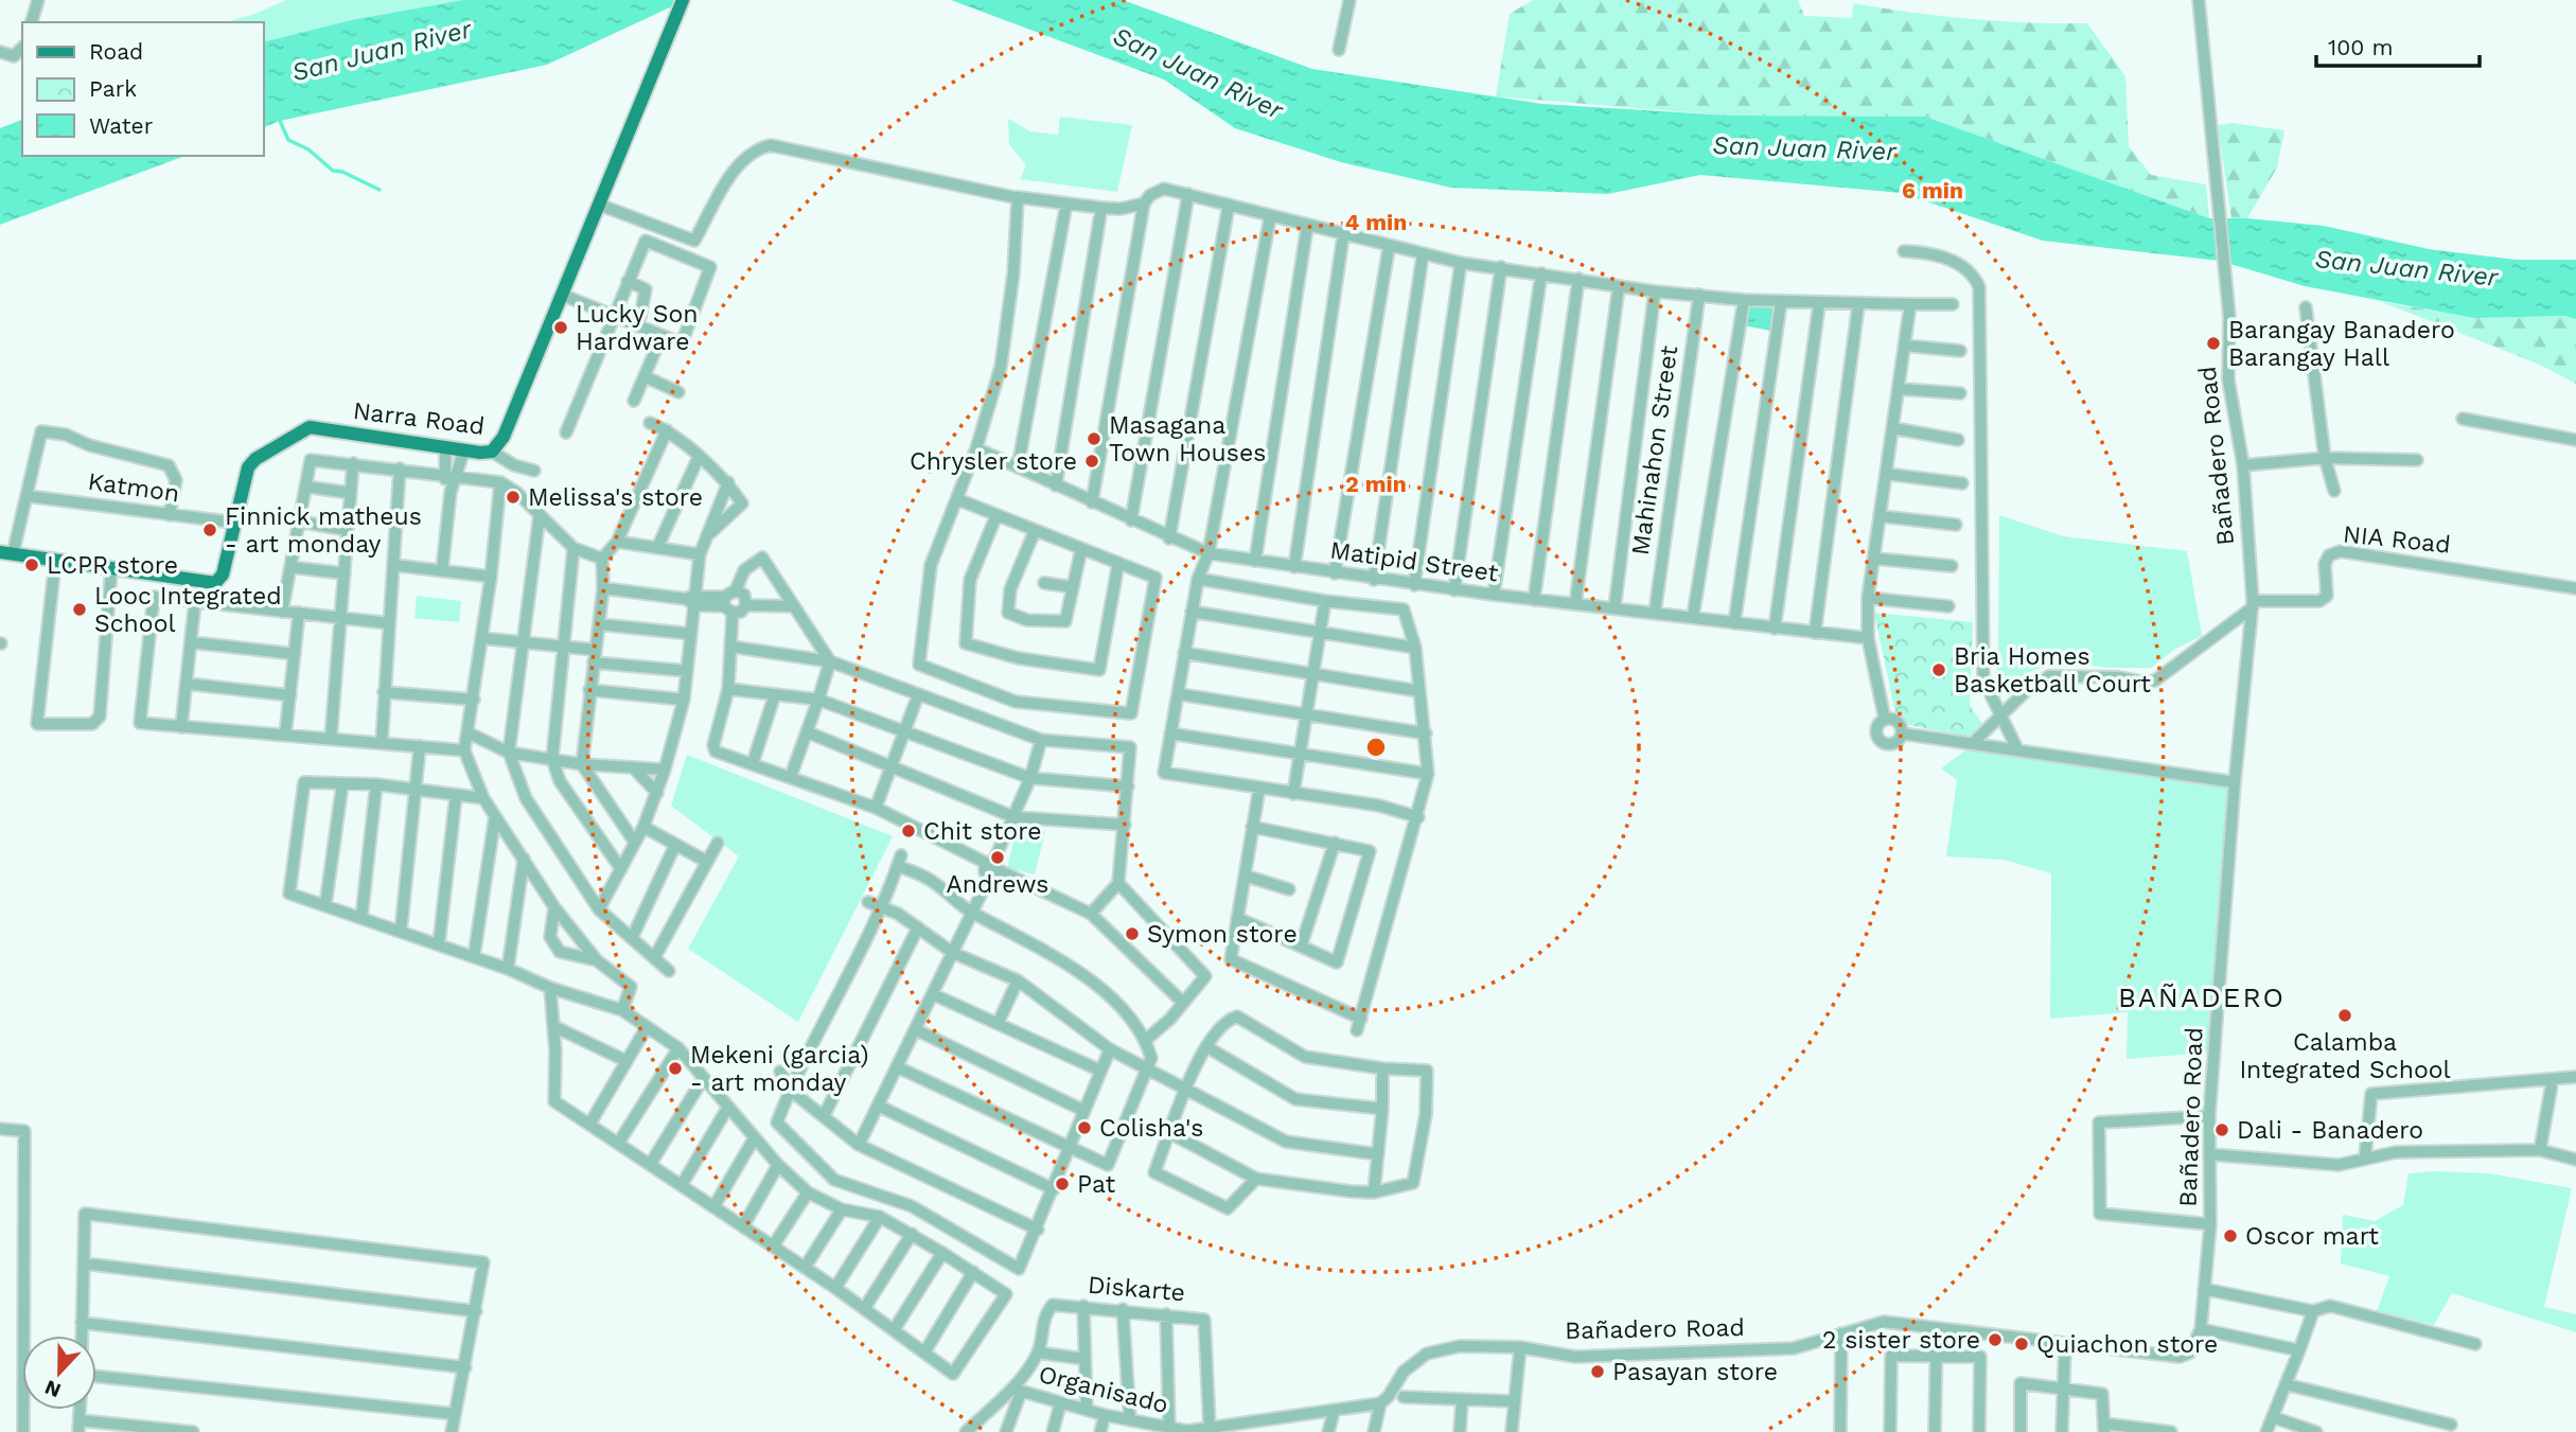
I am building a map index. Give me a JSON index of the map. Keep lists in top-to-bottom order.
{
  "streets": {
    "main road": ["Narra Road"],
    "street": [
      "Mahinahon Street",
      "Bañadero Road",
      "Katmon",
      "NIA Road",
      "Matipid Street",
      "Diskarte",
      "Organisado"
    ]
  },
  "crossings": [
    ["Narra Road", "Katmon"],
    ["Mahinahon Street", "Matipid Street"],
    ["Bañadero Road", "NIA Road"],
    ["Bañadero Road", "Organisado"],
    ["Diskarte", "Organisado"]
  ],
  "districts": ["BAÑADERO"],
  "water": ["San Juan River"],
  "places": [
    "Lucky Son Hardware",
    "Barangay Banadero Barangay Hall",
    "Masagana Town Houses",
    "Chrysler store",
    "Melissa's store",
    "Finnick matheus - art monday",
    "LCPR store",
    "Looc Integrated School",
    "Bria Homes Basketball Court",
    "Chit store",
    "Andrews",
    "Symon store",
    "Calamba Integrated School",
    "Mekeni (garcia) - art monday",
    "Colisha's",
    "Dali - Banadero",
    "Pat",
    "Oscor mart",
    "2 sister store",
    "Quiachon store",
    "Pasayan store"
  ],
  "legend": ["Road", "Park", "Water"],
  "scale_bar": "100 m",
  "north": "bottom",
  "rings": ["6 min", "4 min", "2 min"]
}
